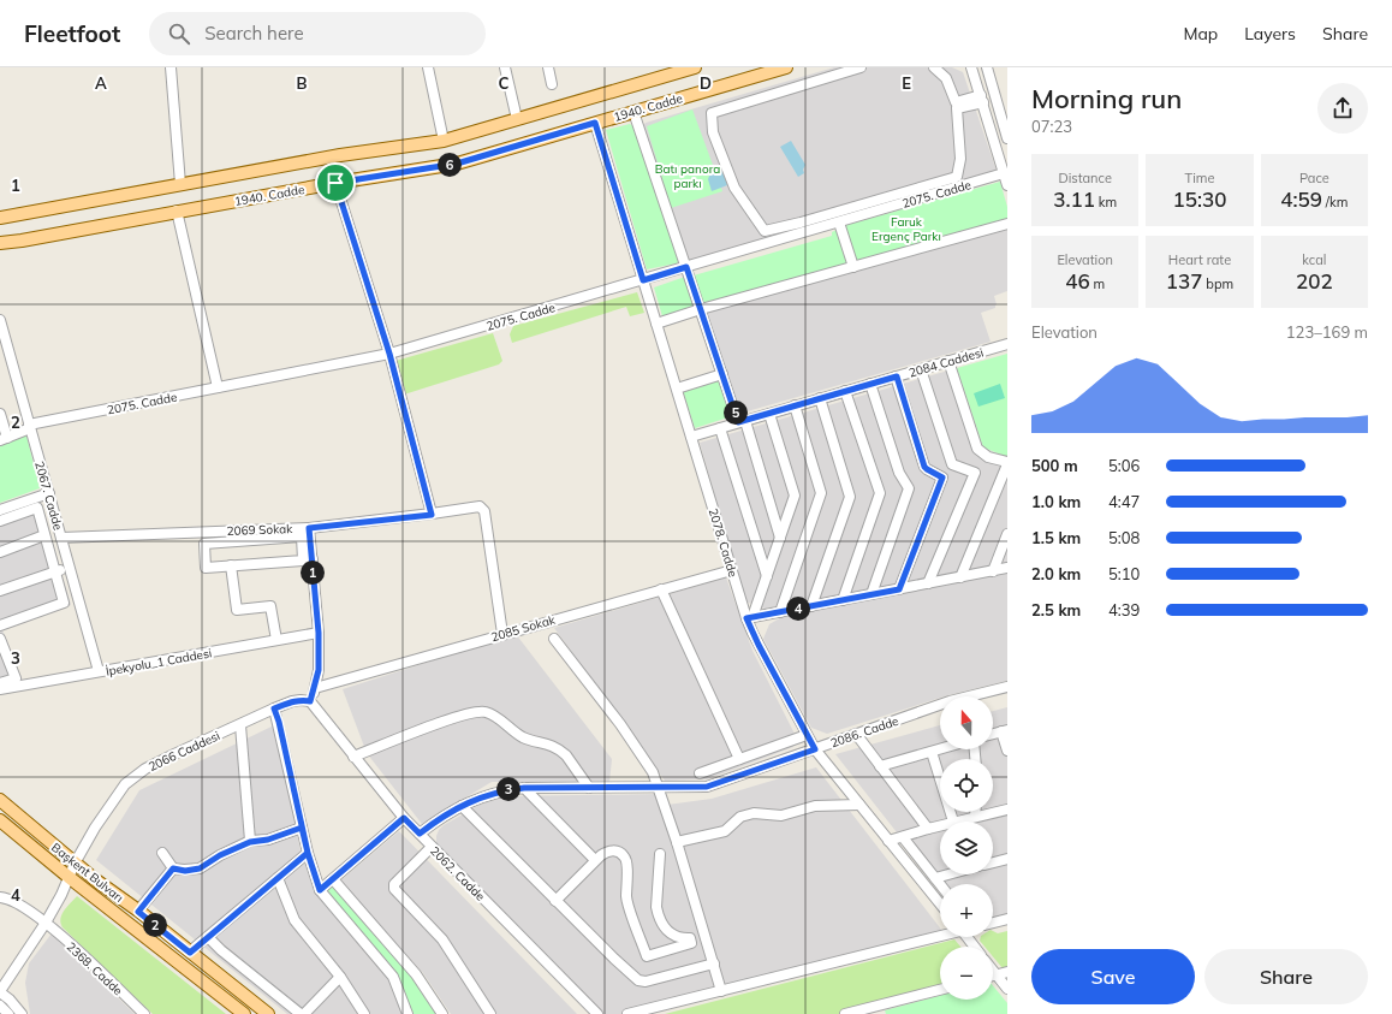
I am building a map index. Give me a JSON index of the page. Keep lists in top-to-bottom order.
{
  "streets": {
    "main road": ["1940. Cadde", "Başkent Bulvarı"],
    "street": [
      "2075. Cadde",
      "2084 Caddesi",
      "2067. Cadde",
      "2069 Sokak",
      "2078. Cadde",
      "2085 Sokak",
      "İpekyolu_1 Caddesi",
      "2086. Cadde",
      "2066 Caddesi",
      "2062. Cadde",
      "2368. Cadde"
    ]
  },
  "crossings": [
    ["1940. Cadde", "2078. Cadde"],
    ["2075. Cadde", "2067. Cadde"],
    ["2075. Cadde", "2078. Cadde"],
    ["2084 Caddesi", "2078. Cadde"],
    ["2067. Cadde", "2069 Sokak"],
    ["2067. Cadde", "İpekyolu_1 Caddesi"],
    ["2069 Sokak", "2085 Sokak"],
    ["2078. Cadde", "2085 Sokak"],
    ["2078. Cadde", "2086. Cadde"],
    ["2086. Cadde", "2062. Cadde"],
    ["2066 Caddesi", "Başkent Bulvarı"],
    ["2066 Caddesi", "2062. Cadde"],
    ["2066 Caddesi", "2368. Cadde"]
  ],
  "parks": ["Batı panora parkı", "Faruk Ergenç Parkı"],
  "north": "top",
  "page": {
    "header": "Fleetfoot",
    "search": "Search here",
    "nav": ["Map", "Layers", "Share"],
    "heading": ["Morning run", "07:23"],
    "stats": [
      ["Distance", "3.11 km"],
      ["Time", "15:30"],
      ["Pace", "4:59 /km"],
      ["Elevation", "46 m"],
      ["Heart rate", "137 bpm"],
      ["kcal", "202"]
    ],
    "pins": [
      "6",
      "5",
      "1",
      "4",
      "3",
      "2"
    ],
    "chart": ["Elevation", "123–169 m"],
    "list": [
      {
        "name": "500 m",
        "note": "5:06"
      },
      {
        "name": "1.0 km",
        "note": "4:47"
      },
      {
        "name": "1.5 km",
        "note": "5:08"
      },
      {
        "name": "2.0 km",
        "note": "5:10"
      },
      {
        "name": "2.5 km",
        "note": "4:39"
      }
    ],
    "map_buttons": ["+", "−"],
    "buttons": ["Save", "Share"]
  },
  "grid": {
    "columns": [
      "A",
      "B",
      "C",
      "D",
      "E"
    ],
    "rows": [
      "1",
      "2",
      "3",
      "4"
    ]
  }
}
